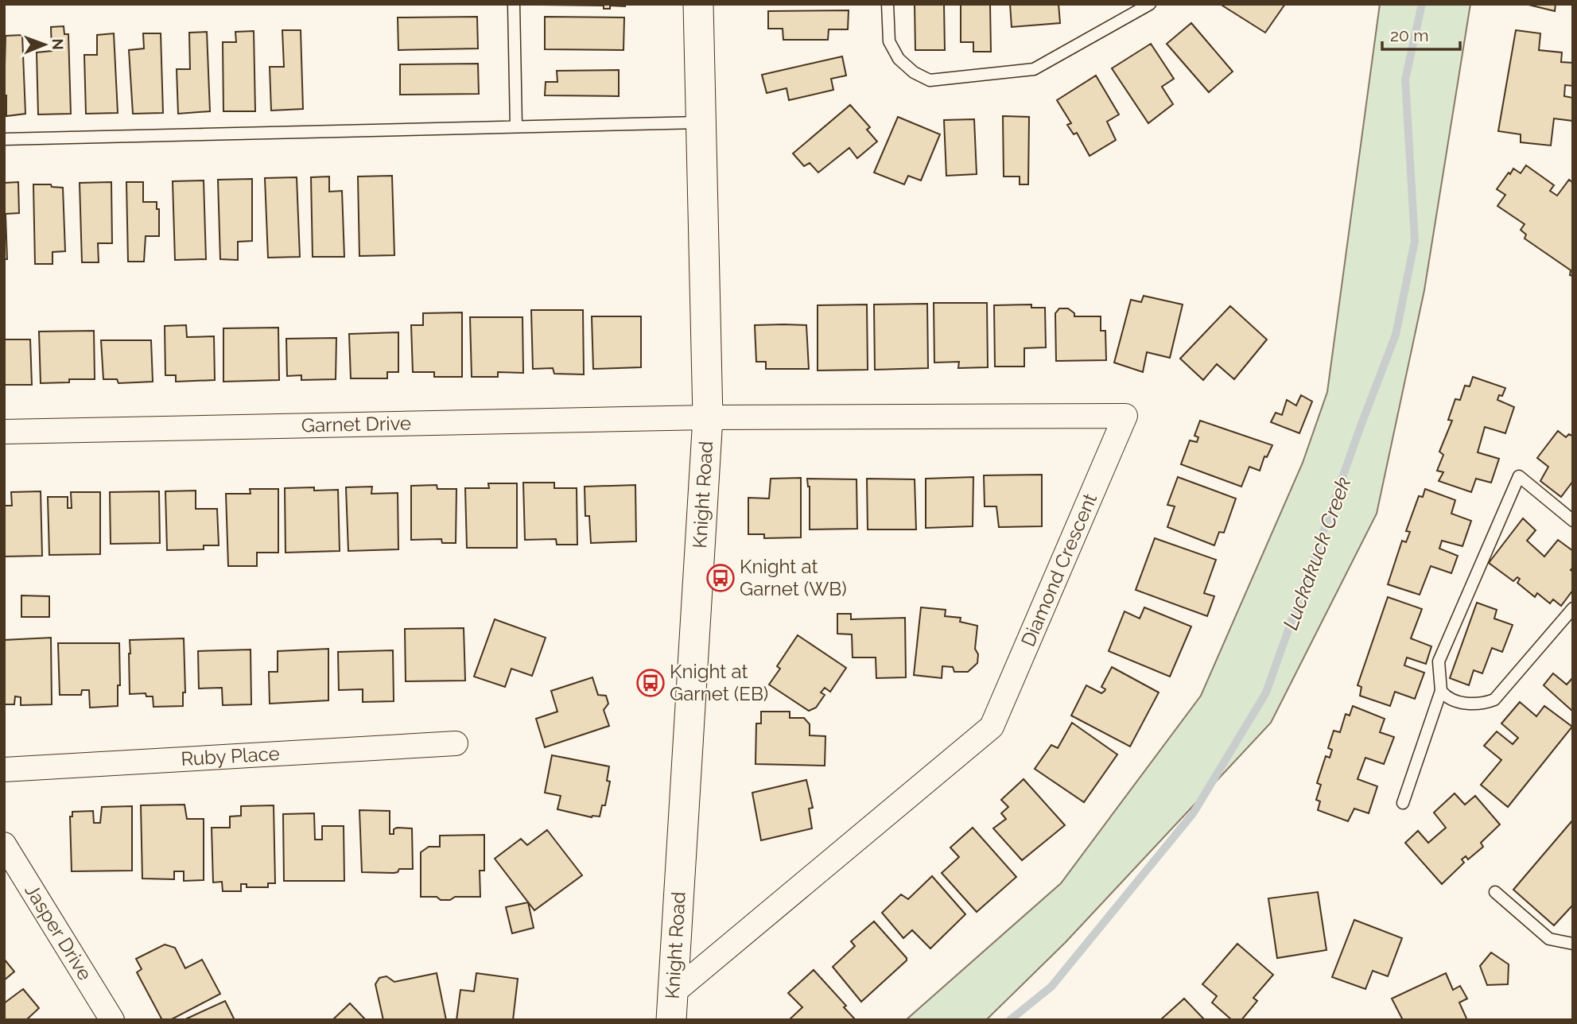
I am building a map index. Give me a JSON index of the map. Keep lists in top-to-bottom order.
{
  "streets": {
    "street": [
      "Garnet Drive",
      "Knight Road",
      "Diamond Crescent",
      "Ruby Place",
      "Jasper Drive"
    ]
  },
  "crossings": [
    ["Garnet Drive", "Knight Road"],
    ["Garnet Drive", "Diamond Crescent"],
    ["Knight Road", "Diamond Crescent"]
  ],
  "water": ["Luckakuck Creek"],
  "places": {
    "bus stop": ["Knight at Garnet (WB)", "Knight at Garnet (EB)"]
  },
  "scale_bar": "20 m",
  "north": "right"
}
